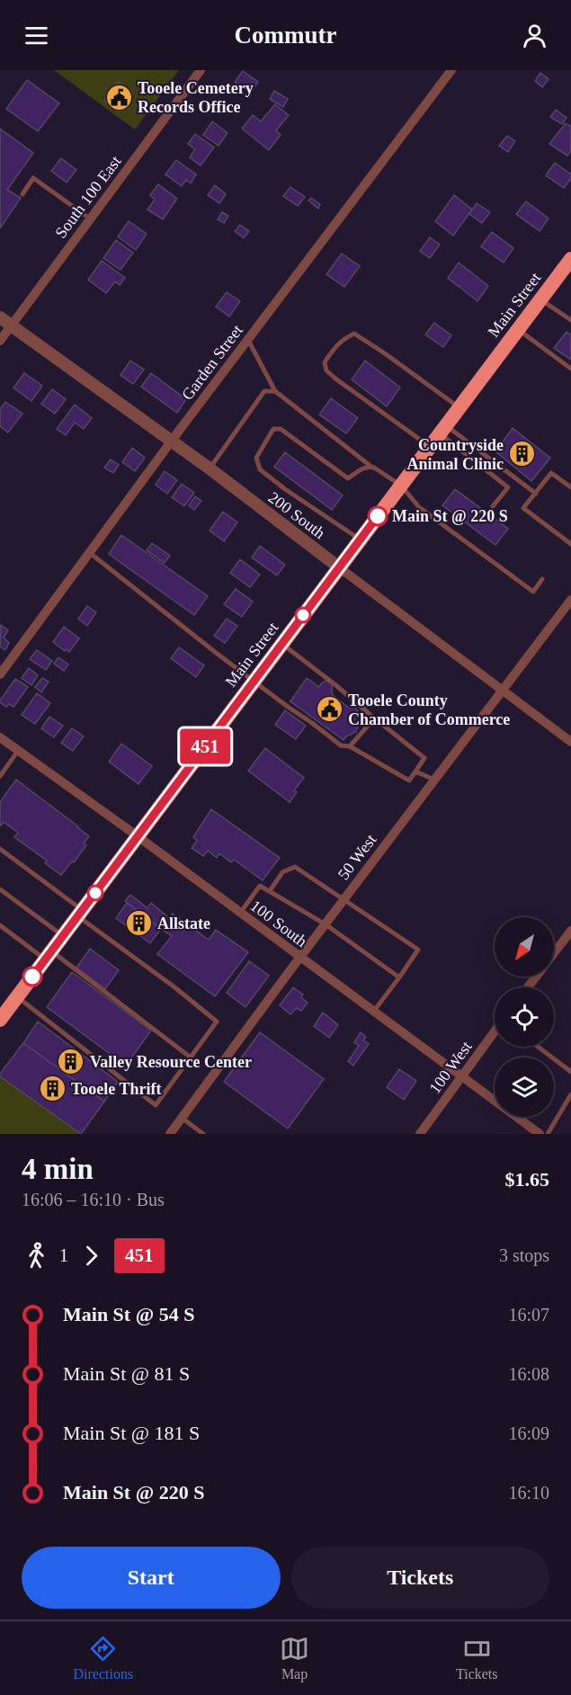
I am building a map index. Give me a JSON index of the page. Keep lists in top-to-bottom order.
{
  "streets": {
    "highway": ["Main Street"],
    "street": [
      "South 100 East",
      "Garden Street",
      "200 South",
      "50 West",
      "100 South",
      "100 West"
    ]
  },
  "crossings": [
    ["South 100 East", "200 South"],
    ["Main Street", "200 South"],
    ["Main Street", "100 South"],
    ["Garden Street", "200 South"],
    ["200 South", "50 West"],
    ["50 West", "100 South"],
    ["100 South", "100 West"]
  ],
  "places": {
    "public building": ["Tooele Cemetery Records Office", "Tooele County Chamber of Commerce"],
    "building": [
      "Countryside Animal Clinic",
      "Allstate",
      "Valley Resource Center",
      "Tooele Thrift"
    ],
    "other": ["Main St @ 220 S"]
  },
  "lines": ["bus line 451"],
  "north": "bottom left",
  "page": {
    "header": "Commutr",
    "on_map": "451",
    "heading": ["4 min", "16:06 – 16:10 · Bus", "$1.65"],
    "legs": ["1", "451", "3 stops"],
    "list": [
      {
        "name": "Main St @ 54 S",
        "value": "16:07"
      },
      {
        "name": "Main St @ 81 S",
        "value": "16:08"
      },
      {
        "name": "Main St @ 181 S",
        "value": "16:09"
      },
      {
        "name": "Main St @ 220 S",
        "value": "16:10"
      }
    ],
    "buttons": ["Start", "Tickets"],
    "tabs": ["Directions", "Map", "Tickets"]
  }
}
